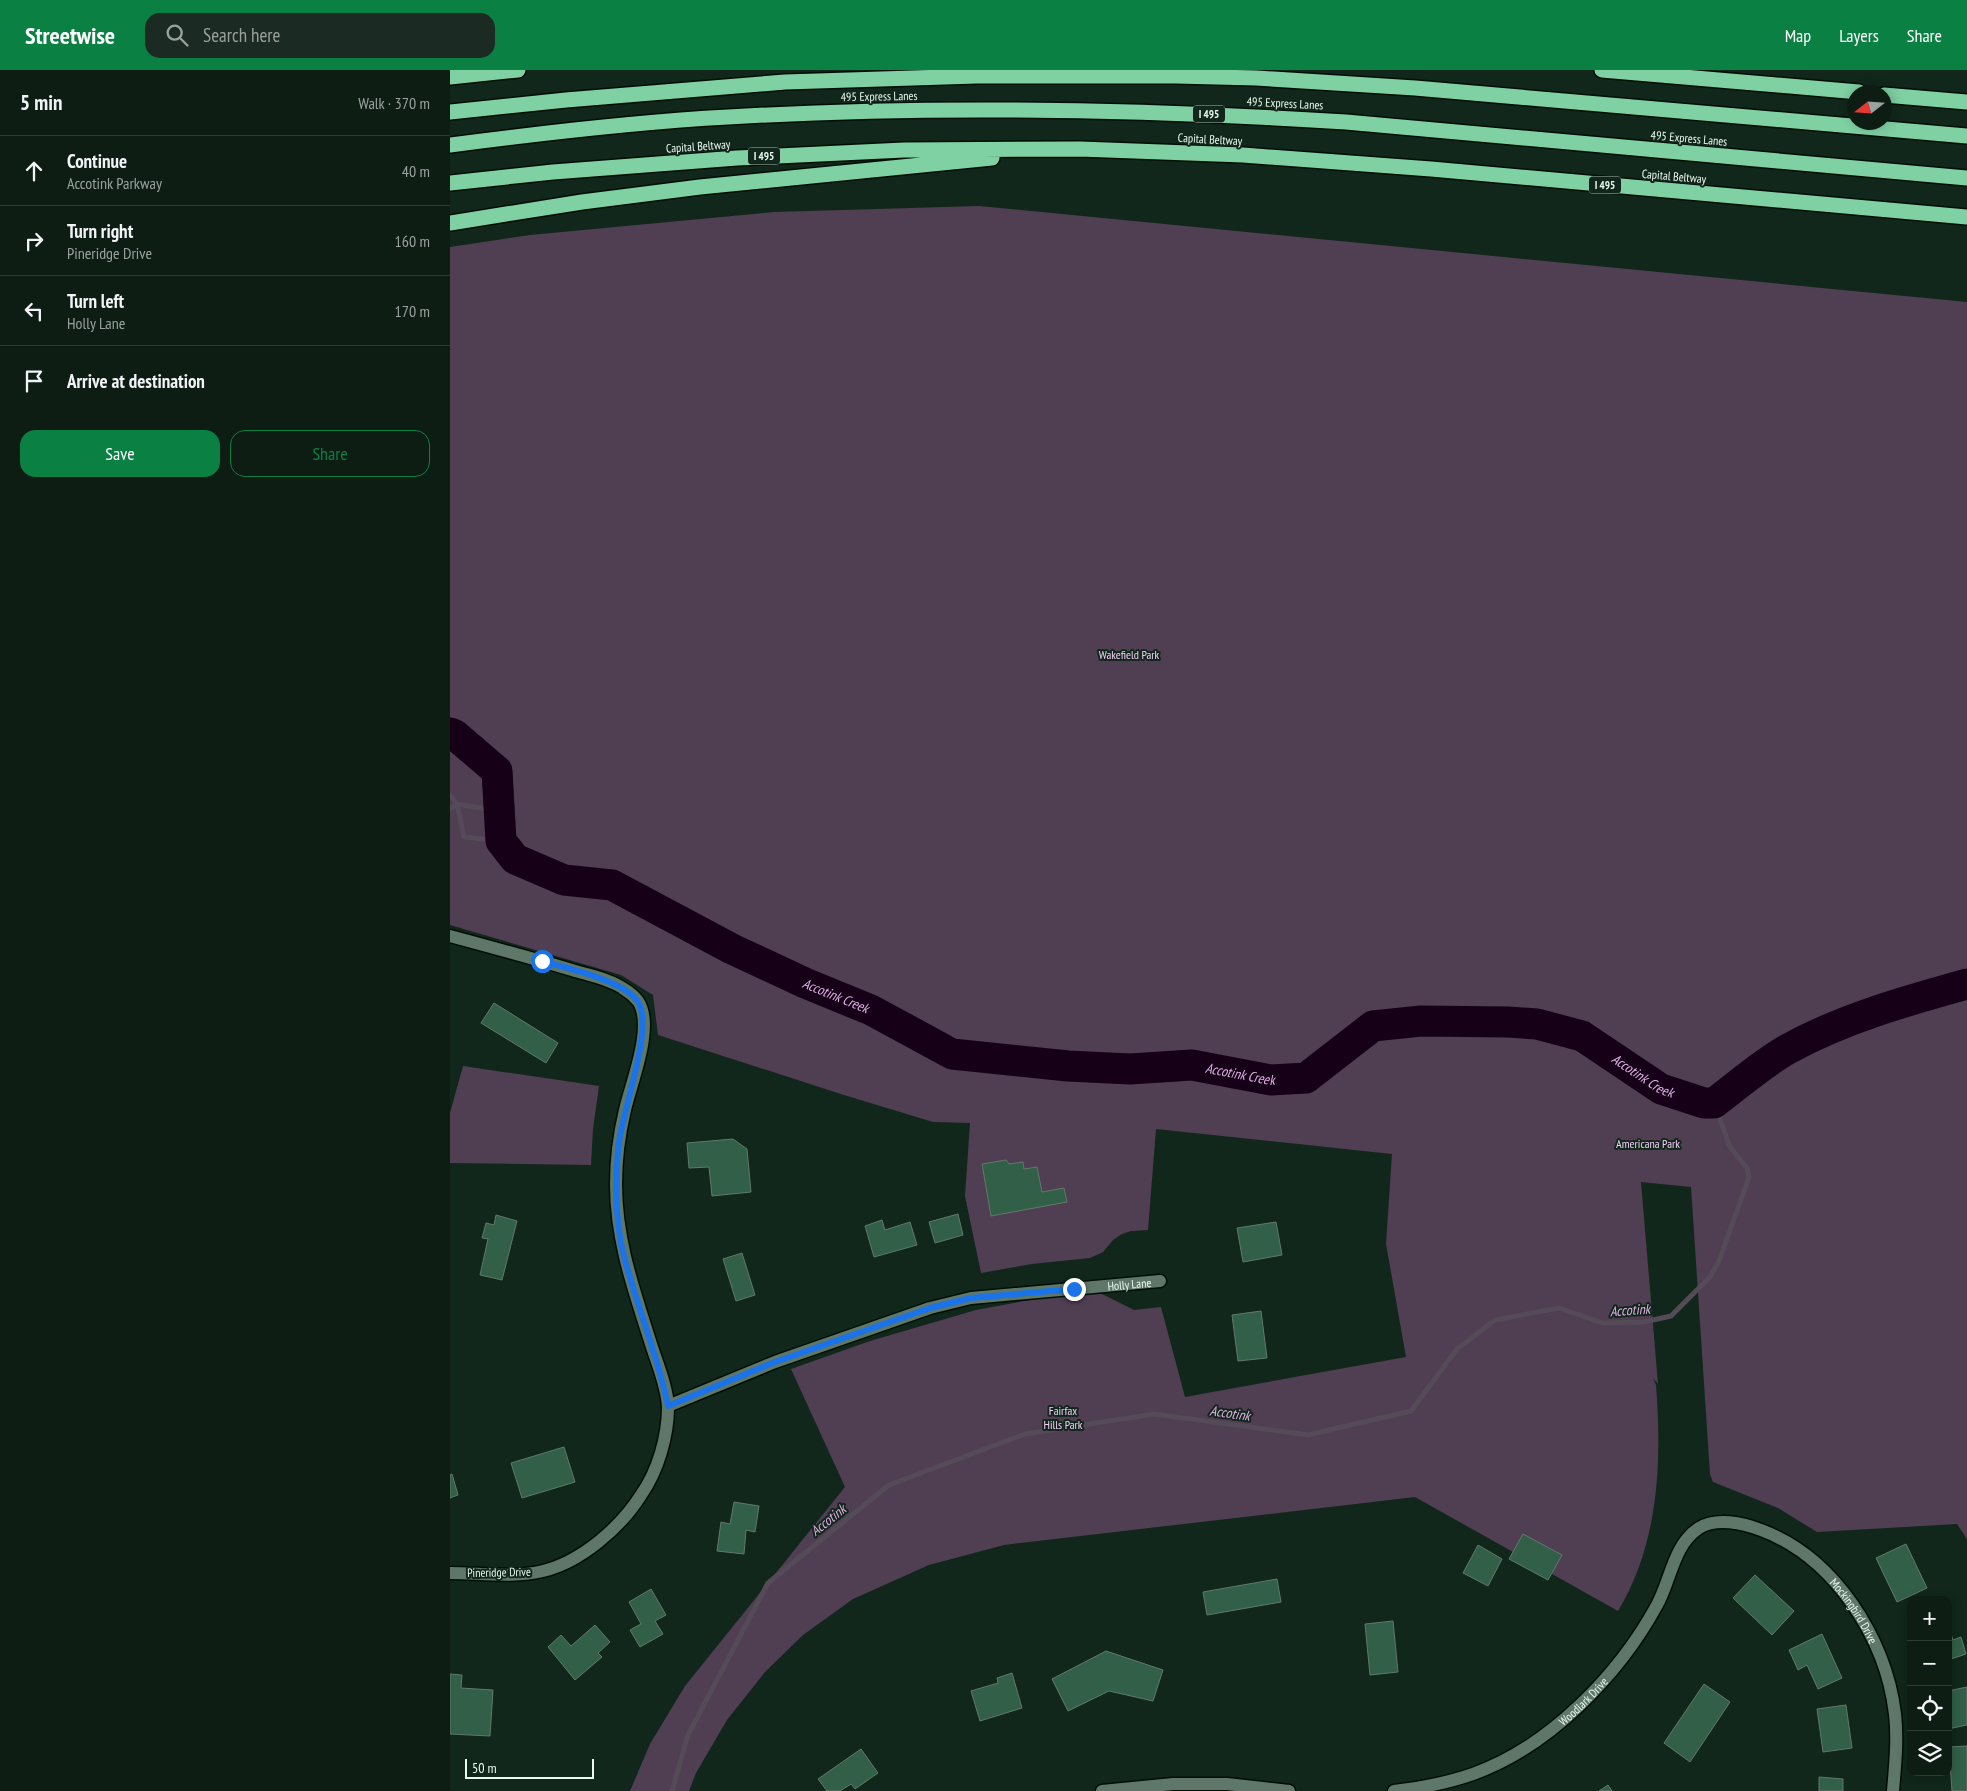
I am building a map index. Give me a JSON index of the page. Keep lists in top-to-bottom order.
{
  "streets": {
    "highway": ["495 Express Lanes", "I 495", "Capital Beltway"],
    "street": [
      "Holly Lane",
      "Pineridge Drive",
      "Mockingbird Drive",
      "Woodlark Drive"
    ]
  },
  "crossings": [
    ["Holly Lane", "Pineridge Drive"],
    ["Mockingbird Drive", "Woodlark Drive"]
  ],
  "water": ["Accotink Creek", "Accotink"],
  "parks": ["Wakefield Park", "Americana Park", "Fairfax Hills Park"],
  "scale_bar": "50 m",
  "north": "left",
  "page": {
    "header": "Streetwise",
    "search": "Search here",
    "nav": ["Map", "Layers", "Share"],
    "heading": ["5 min", "Walk · 370 m"],
    "list": [
      ["Continue", "Accotink Parkway", "40 m"],
      ["Turn right", "Pineridge Drive", "160 m"],
      ["Turn left", "Holly Lane", "170 m"],
      "Arrive at destination"
    ],
    "buttons": ["Save", "Share"],
    "map_buttons": ["+", "−"],
    "scale": "50 m"
  }
}
